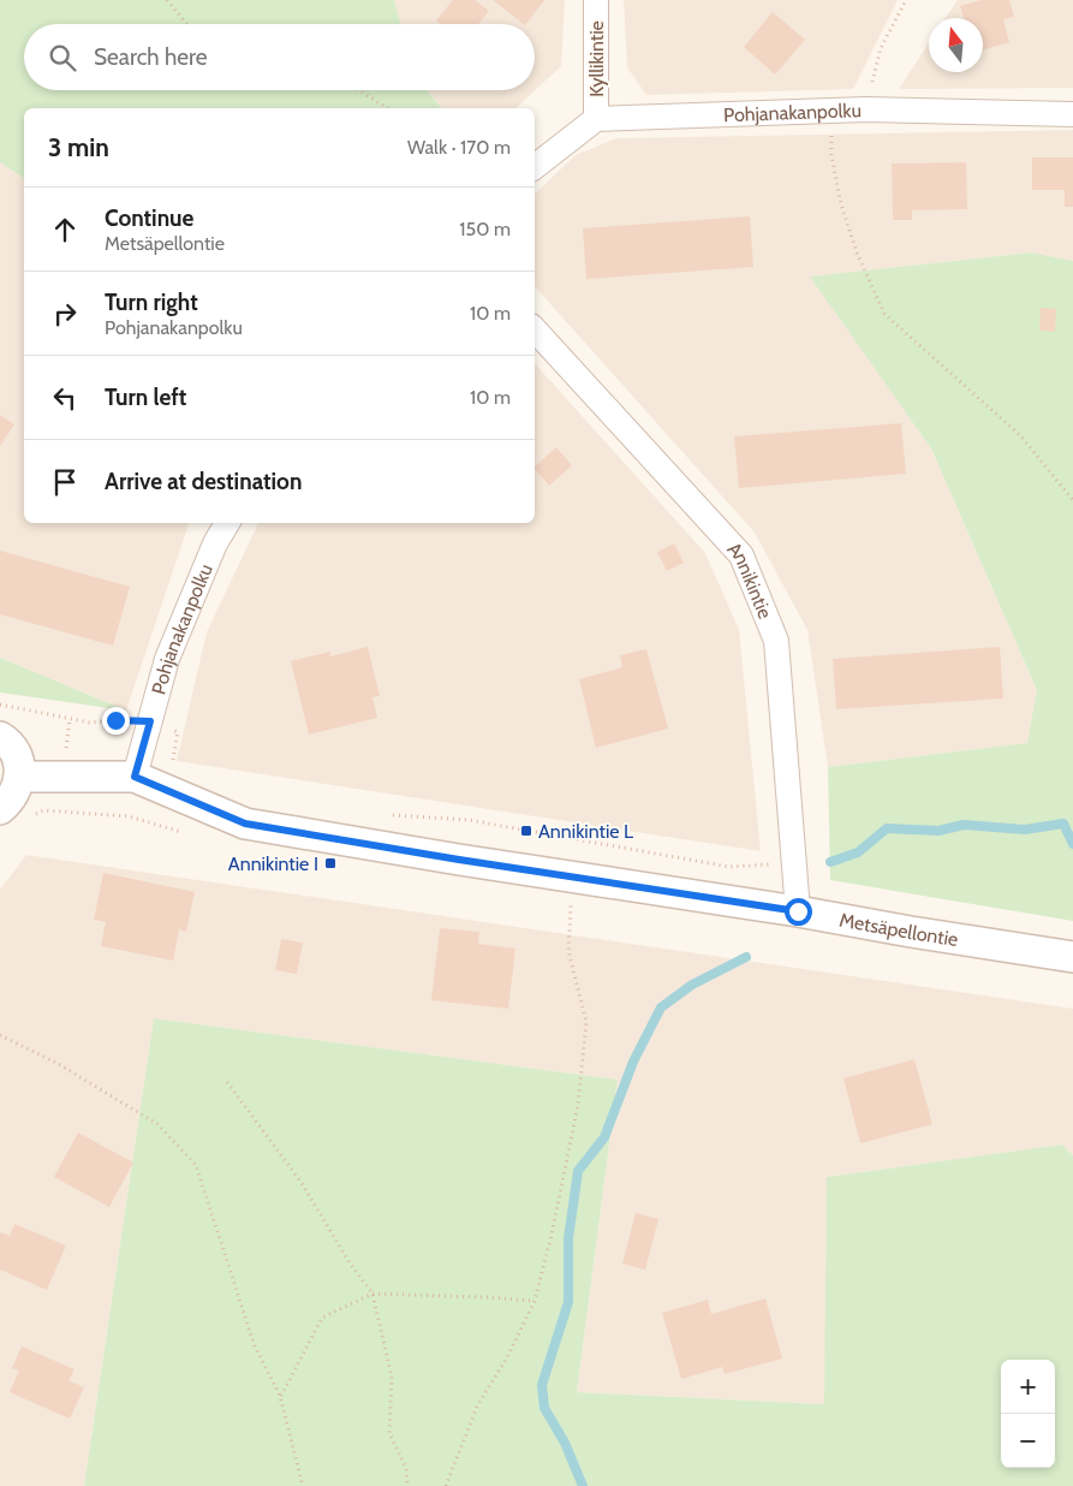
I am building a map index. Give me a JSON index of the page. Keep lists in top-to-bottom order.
{
  "streets": {
    "street": [
      "Kyllikintie",
      "Pohjanakanpolku",
      "Annikintie",
      "Metsäpellontie"
    ]
  },
  "crossings": [
    ["Kyllikintie", "Pohjanakanpolku"],
    ["Pohjanakanpolku", "Metsäpellontie"],
    ["Annikintie", "Metsäpellontie"]
  ],
  "places": {
    "transit": ["Annikintie L", "Annikintie I"]
  },
  "north": "top",
  "page": {
    "search": "Search here",
    "heading": ["3 min", "Walk · 170 m"],
    "list": [
      ["Continue", "Metsäpellontie", "150 m"],
      ["Turn right", "Pohjanakanpolku", "10 m"],
      ["Turn left", "10 m"],
      "Arrive at destination"
    ],
    "map_buttons": ["+", "−"]
  }
}
